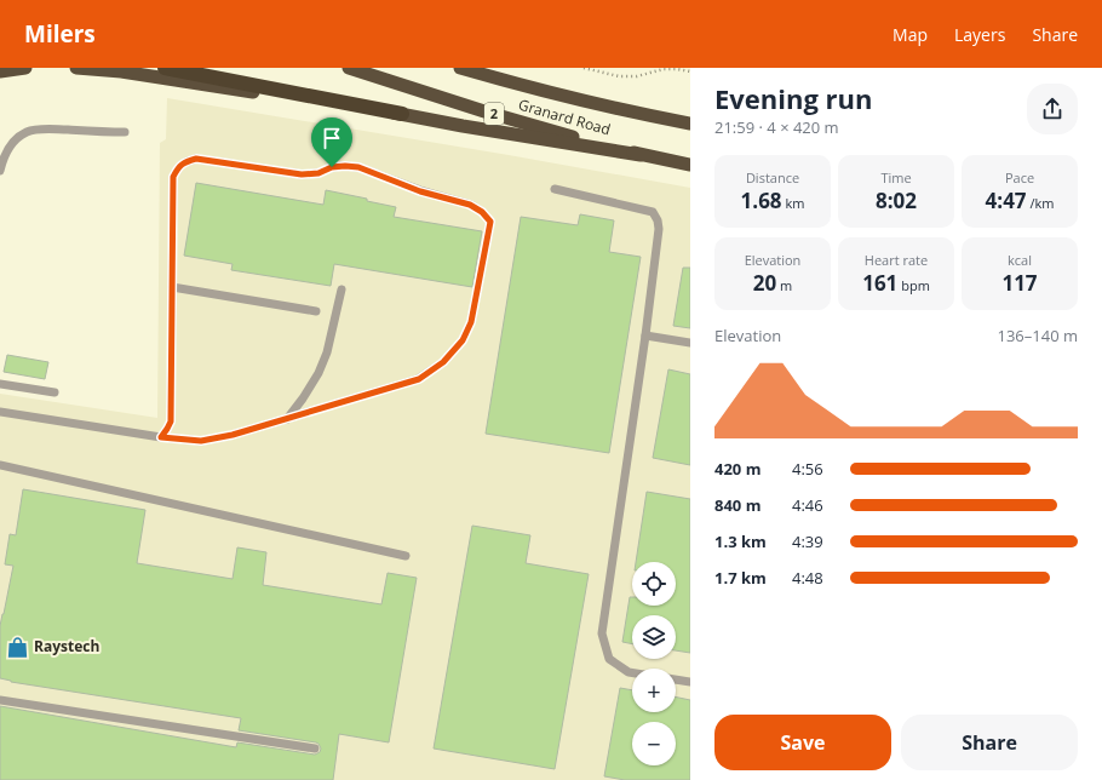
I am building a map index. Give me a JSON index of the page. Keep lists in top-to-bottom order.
{
  "streets": {
    "highway": ["2", "Granard Road"]
  },
  "places": {
    "shop": ["Raystech"]
  },
  "page": {
    "header": "Milers",
    "nav": ["Map", "Layers", "Share"],
    "heading": ["Evening run", "21:59 · 4 × 420 m"],
    "stats": [
      ["Distance", "1.68 km"],
      ["Time", "8:02"],
      ["Pace", "4:47 /km"],
      ["Elevation", "20 m"],
      ["Heart rate", "161 bpm"],
      ["kcal", "117"]
    ],
    "chart": ["Elevation", "136–140 m"],
    "list": [
      {
        "name": "420 m",
        "note": "4:56"
      },
      {
        "name": "840 m",
        "note": "4:46"
      },
      {
        "name": "1.3 km",
        "note": "4:39"
      },
      {
        "name": "1.7 km",
        "note": "4:48"
      }
    ],
    "map_buttons": ["+", "−"],
    "buttons": ["Save", "Share"]
  }
}
